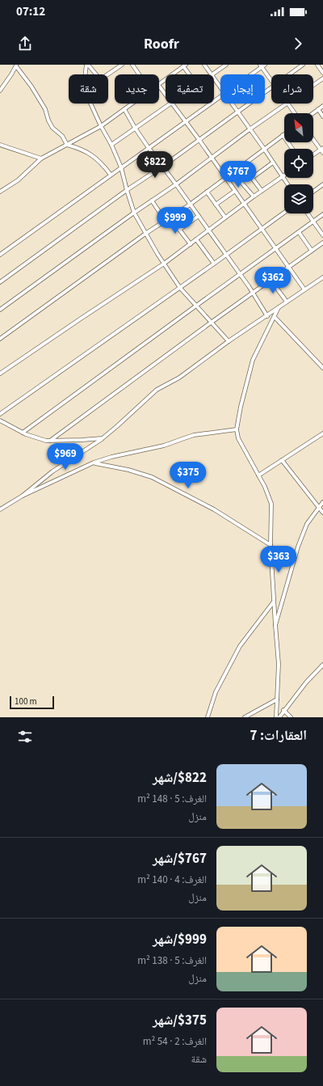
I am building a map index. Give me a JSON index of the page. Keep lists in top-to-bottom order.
{
  "scale_bar": "100 m",
  "north": "top left",
  "page": {
    "status": "07:12",
    "header": "Roofr",
    "chip": [
      "شراء",
      "إيجار",
      "تصفية",
      "جديد",
      "شقة"
    ],
    "price": [
      "$822",
      "$767",
      "$999",
      "$362",
      "$969",
      "$375",
      "$363"
    ],
    "scale": "100 m",
    "heading": "العقارات: 7",
    "list": [
      {
        "name": "$822/شهر",
        "note": "الغرف: 5 · 148 m² · منزل"
      },
      {
        "name": "$767/شهر",
        "note": "الغرف: 4 · 140 m² · منزل"
      },
      {
        "name": "$999/شهر",
        "note": "الغرف: 5 · 138 m² · منزل"
      },
      {
        "name": "$375/شهر",
        "note": "الغرف: 2 · 54 m² · شقة"
      }
    ]
  }
}
